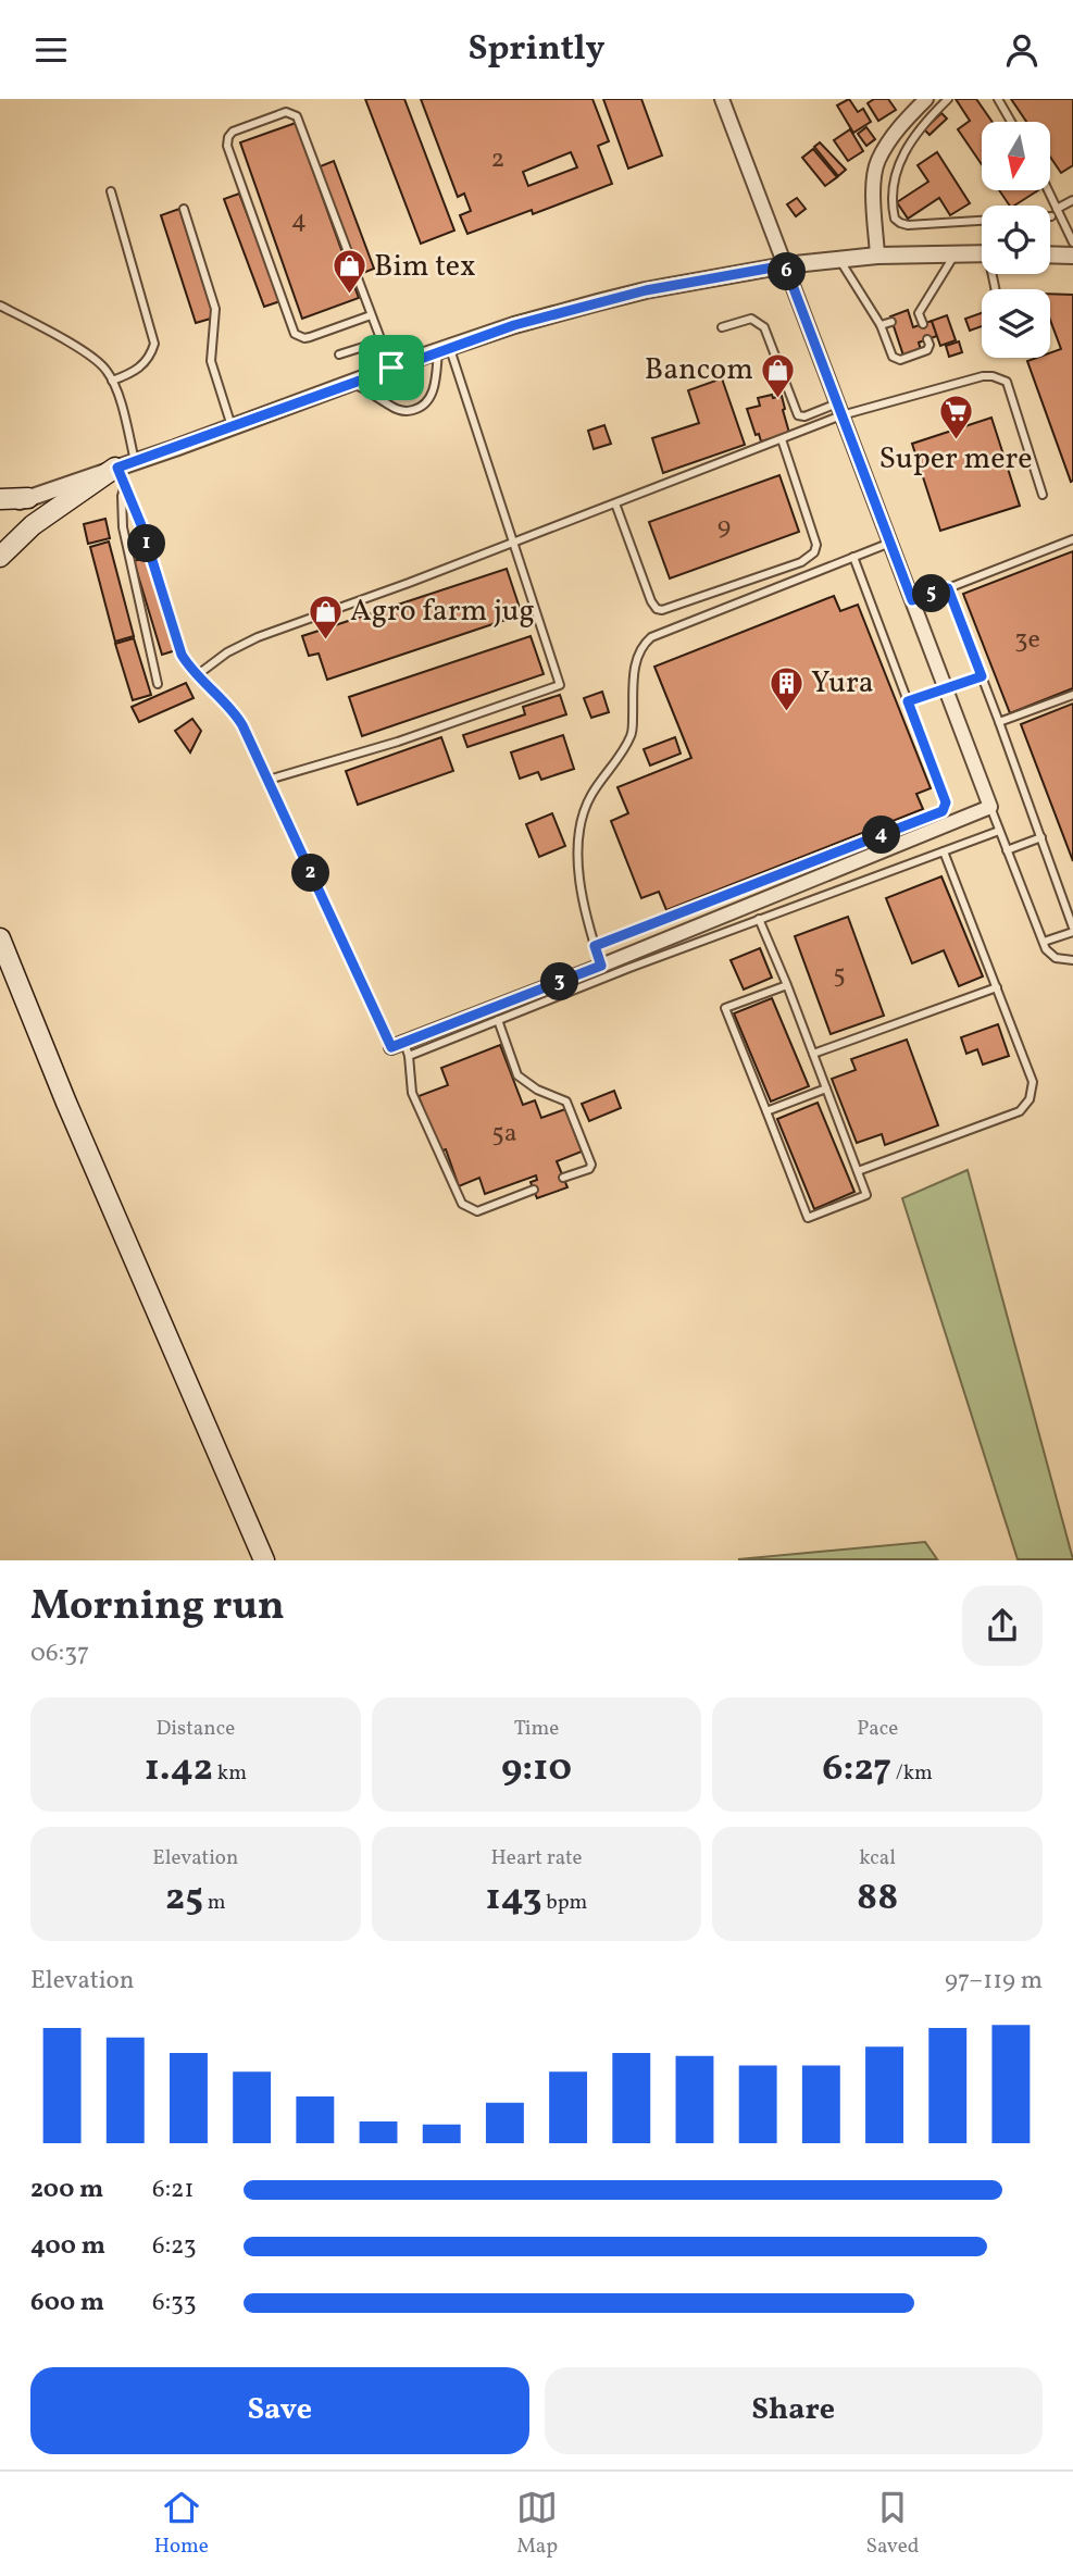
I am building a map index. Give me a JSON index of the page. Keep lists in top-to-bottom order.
{
  "places": {
    "shop": ["Bim tex", "Bancom", "Agro farm jug"],
    "supermarket": ["Super mere"],
    "building": ["Yura"]
  },
  "house_numbers": [
    "2",
    "4",
    "9",
    "3e",
    "5",
    "5a"
  ],
  "north": "bottom",
  "page": {
    "header": "Sprintly",
    "pins": [
      "6",
      "1",
      "5",
      "4",
      "2",
      "3"
    ],
    "heading": ["Morning run", "06:37"],
    "stats": [
      ["Distance", "1.42 km"],
      ["Time", "9:10"],
      ["Pace", "6:27 /km"],
      ["Elevation", "25 m"],
      ["Heart rate", "143 bpm"],
      ["kcal", "88"]
    ],
    "chart": ["Elevation", "97–119 m"],
    "list": [
      {
        "name": "200 m",
        "note": "6:21"
      },
      {
        "name": "400 m",
        "note": "6:23"
      },
      {
        "name": "600 m",
        "note": "6:33"
      }
    ],
    "buttons": ["Save", "Share"],
    "tabs": ["Home", "Map", "Saved"]
  }
}
